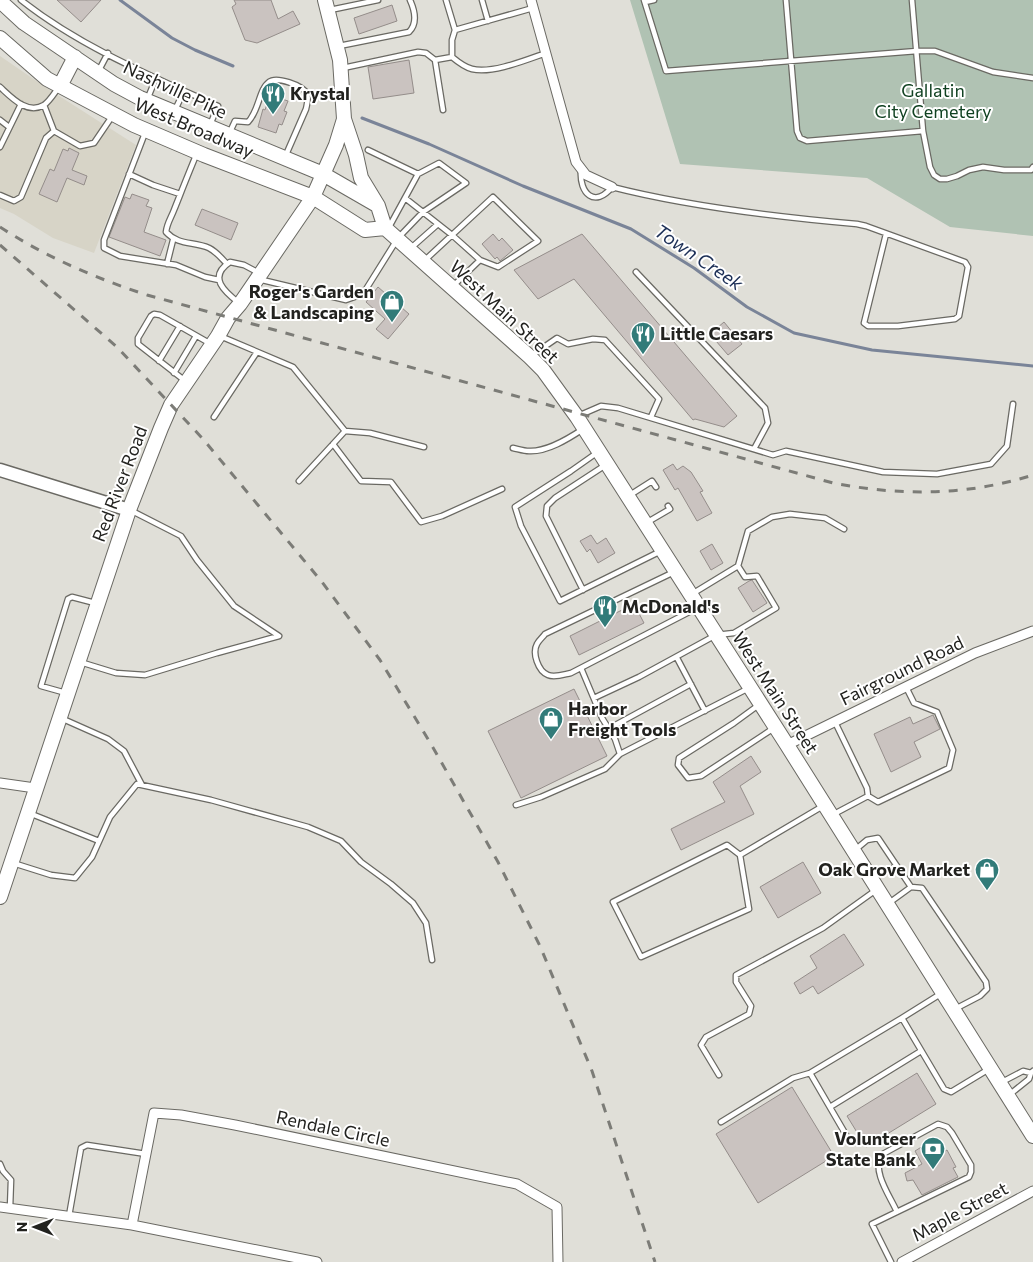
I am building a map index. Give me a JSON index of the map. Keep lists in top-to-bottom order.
{
  "streets": {
    "main road": [
      "Nashville Pike",
      "West Broadway",
      "West Main Street",
      "Red River Road"
    ],
    "street": ["Fairground Road", "Rendale Circle", "Maple Street"]
  },
  "crossings": [
    ["Nashville Pike", "Red River Road"],
    ["West Broadway", "West Main Street"],
    ["West Broadway", "Red River Road"],
    ["West Main Street", "Red River Road"],
    ["West Main Street", "Fairground Road"]
  ],
  "water": ["Town Creek"],
  "parks": ["Gallatin City Cemetery"],
  "places": {
    "restaurant": ["Krystal", "Little Caesars", "McDonald's"],
    "shop": ["Roger's Garden & Landscaping", "Harbor Freight Tools", "Oak Grove Market"],
    "bank": ["Volunteer State Bank"]
  },
  "north": "left"
}
